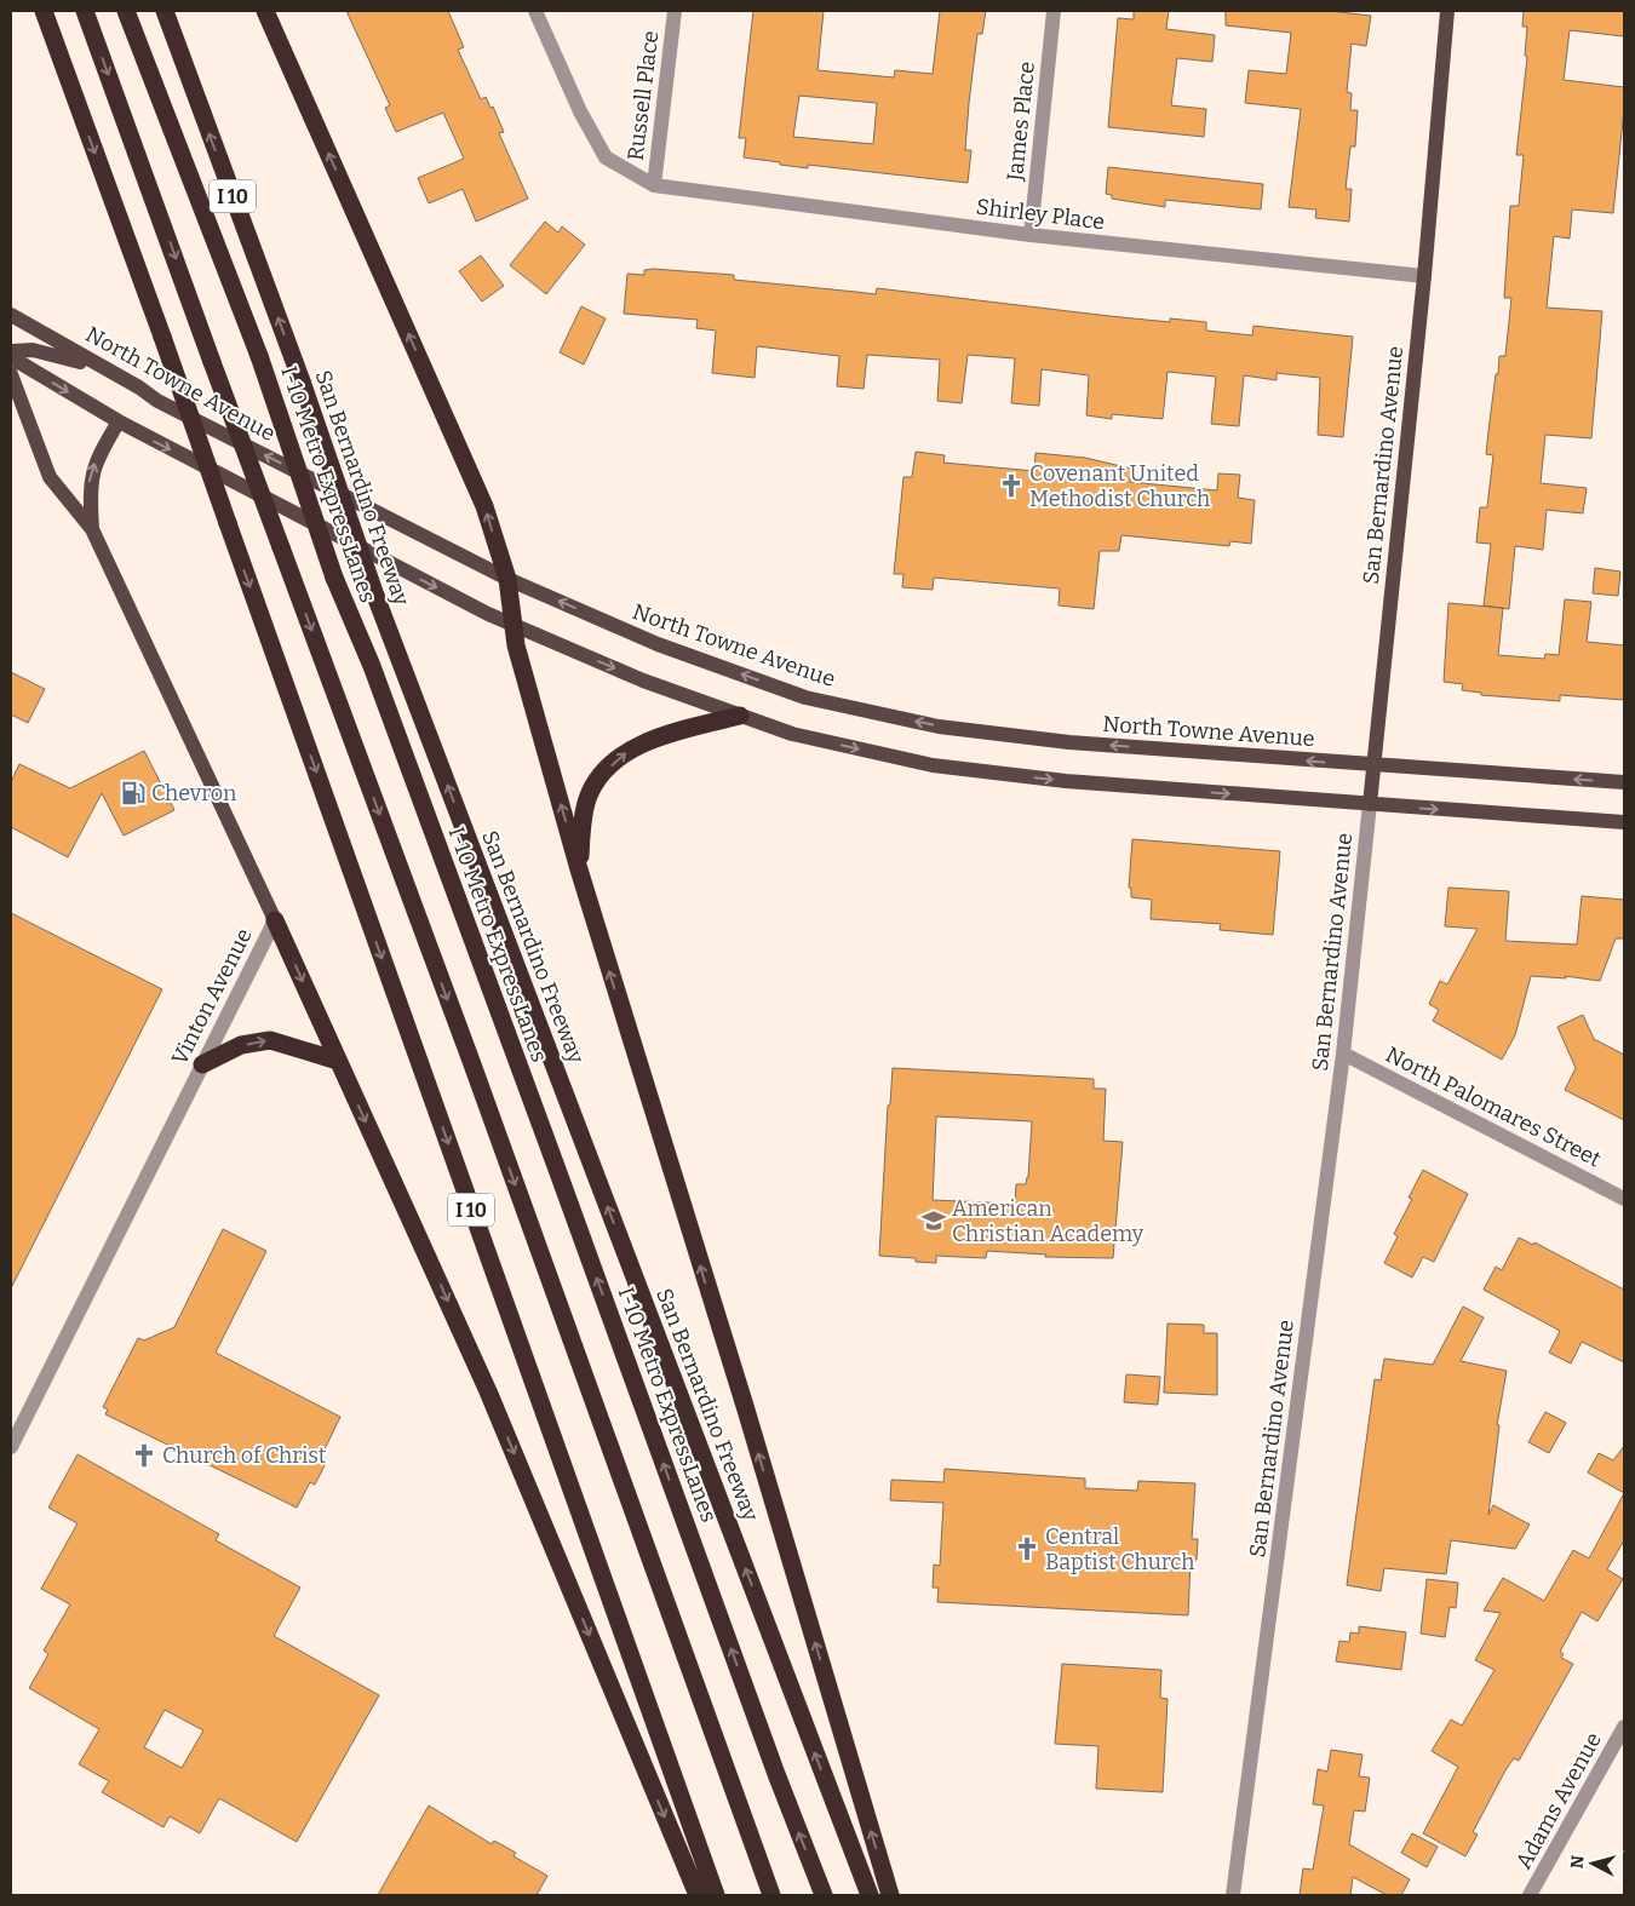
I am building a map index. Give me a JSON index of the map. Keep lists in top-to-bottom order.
{
  "streets": {
    "highway": ["I 10", "I-10 Metro ExpressLanes", "San Bernardino Freeway"],
    "main road": ["North Towne Avenue", "San Bernardino Avenue", "Vinton Avenue"],
    "street": [
      "Russell Place",
      "James Place",
      "Shirley Place",
      "North Palomares Street",
      "Adams Avenue"
    ]
  },
  "crossings": [
    ["Russell Place", "Shirley Place"],
    ["James Place", "Shirley Place"],
    ["Shirley Place", "San Bernardino Avenue"],
    ["North Towne Avenue", "San Bernardino Avenue"],
    ["San Bernardino Avenue", "North Palomares Street"]
  ],
  "places": {
    "church": ["Covenant United Methodist Church", "Church of Christ", "Central Baptist Church"],
    "fuel station": ["Chevron"],
    "school or university": ["American Christian Academy"]
  },
  "north": "left"
}
